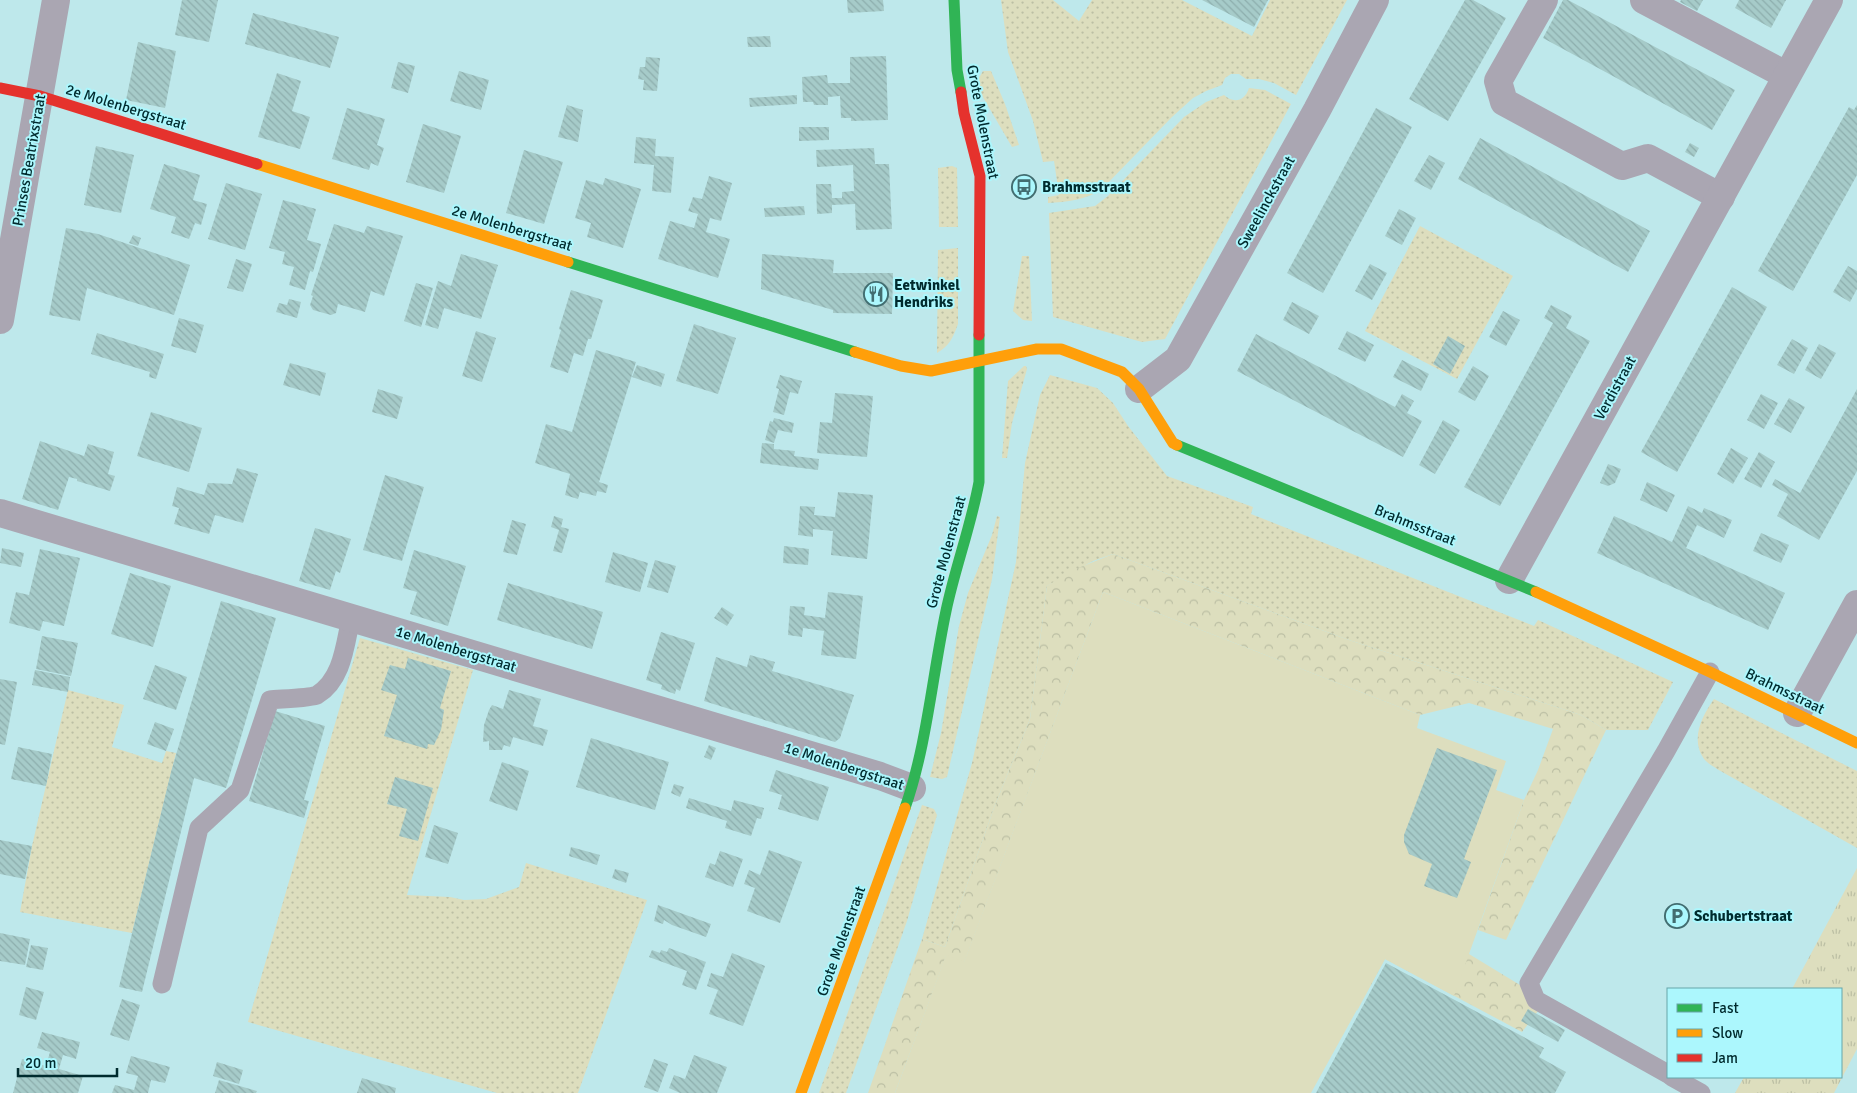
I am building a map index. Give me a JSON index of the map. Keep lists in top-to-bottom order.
{
  "streets": {
    "street": [
      "2e Molenbergstraat",
      "Grote Molenstraat",
      "Prinses Beatrixstraat",
      "Sweelinckstraat",
      "Verdistraat",
      "Brahmsstraat",
      "1e Molenbergstraat"
    ]
  },
  "crossings": [
    ["2e Molenbergstraat", "Grote Molenstraat"],
    ["2e Molenbergstraat", "Prinses Beatrixstraat"],
    ["2e Molenbergstraat", "Brahmsstraat"],
    ["Grote Molenstraat", "Brahmsstraat"],
    ["Grote Molenstraat", "1e Molenbergstraat"],
    ["Sweelinckstraat", "Brahmsstraat"],
    ["Verdistraat", "Brahmsstraat"]
  ],
  "places": {
    "bus stop": ["Brahmsstraat"],
    "restaurant": ["Eetwinkel Hendriks"],
    "parking": ["Schubertstraat"]
  },
  "legend": ["Fast", "Slow", "Jam"],
  "scale_bar": "20 m"
}
